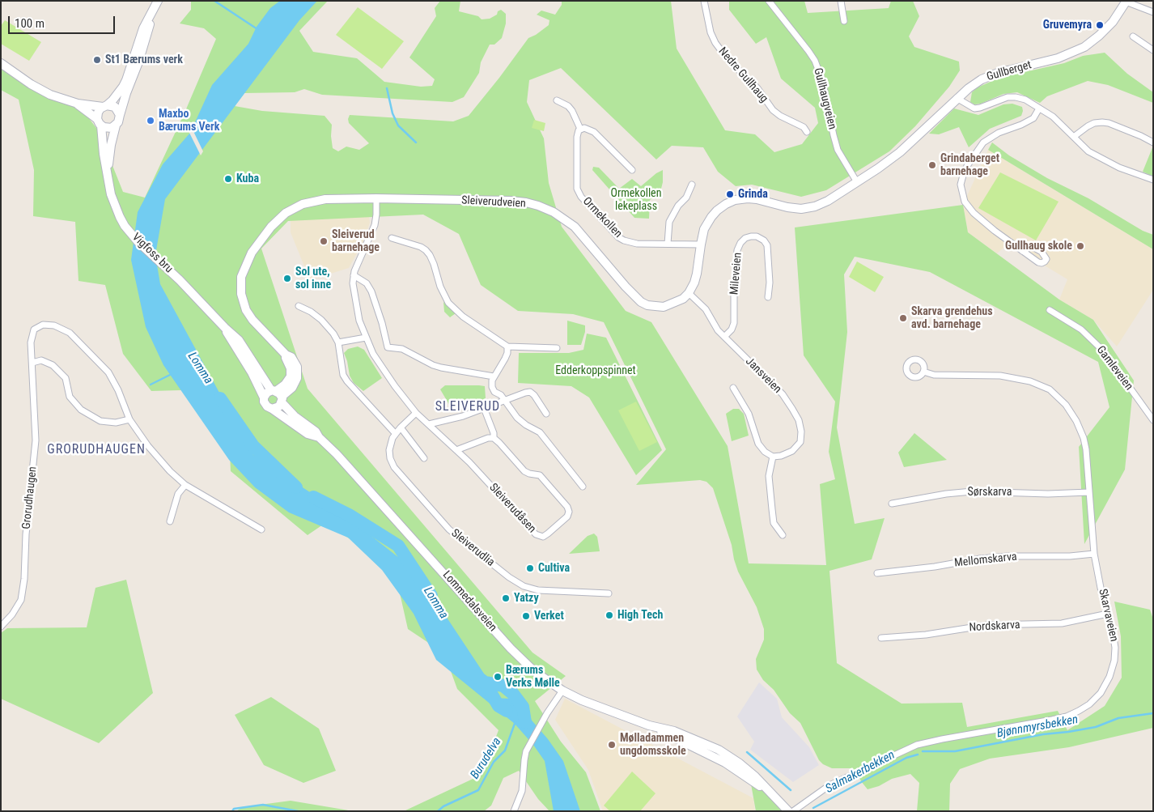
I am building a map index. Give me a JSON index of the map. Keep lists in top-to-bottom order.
{
  "streets": {
    "main road": [
      "Gullberget",
      "Sleiverudveien",
      "Vigfoss bru",
      "Lommedalsveien"
    ],
    "street": [
      "Nedre Gullhaug",
      "Gullhaugveien",
      "Ormekollen",
      "Mileveien",
      "Gamleveien",
      "Jansveien",
      "Sørskarva",
      "Grorudhaugen",
      "Sleiverudåsen",
      "Sleiverudlia",
      "Mellomskarva",
      "Skarvaveien",
      "Nordskarva"
    ]
  },
  "crossings": [
    ["Gullberget", "Gullhaugveien"],
    ["Sleiverudveien", "Jansveien"],
    ["Sleiverudveien", "Sleiverudåsen"],
    ["Sleiverudveien", "Lommedalsveien"],
    ["Vigfoss bru", "Lommedalsveien"],
    ["Mileveien", "Jansveien"],
    ["Sørskarva", "Skarvaveien"],
    ["Sleiverudåsen", "Sleiverudlia"],
    ["Mellomskarva", "Skarvaveien"],
    ["Skarvaveien", "Nordskarva"]
  ],
  "districts": ["SLEIVERUD", "GRORUDHAUGEN"],
  "water": [
    "Lomma",
    "Bjønnmyrsbekken",
    "Burudelva",
    "Salmakerbekken"
  ],
  "parks": ["Ormekollen lekeplass", "Edderkoppspinnet"],
  "places": [
    "Gruvemyra",
    "St1 Bærums verk",
    "Maxbo Bærums Verk",
    "Grindaberget barnehage",
    "Kuba",
    "Grinda",
    "Sleiverud barnehage",
    "Gullhaug skole",
    "Sol ute, sol inne",
    "Skarva grendehus avd. barnehage",
    "Cultiva",
    "Yatzy",
    "High Tech",
    "Verket",
    "Bærums Verks Mølle",
    "Mølladammen ungdomsskole"
  ],
  "scale_bar": "100 m"
}
